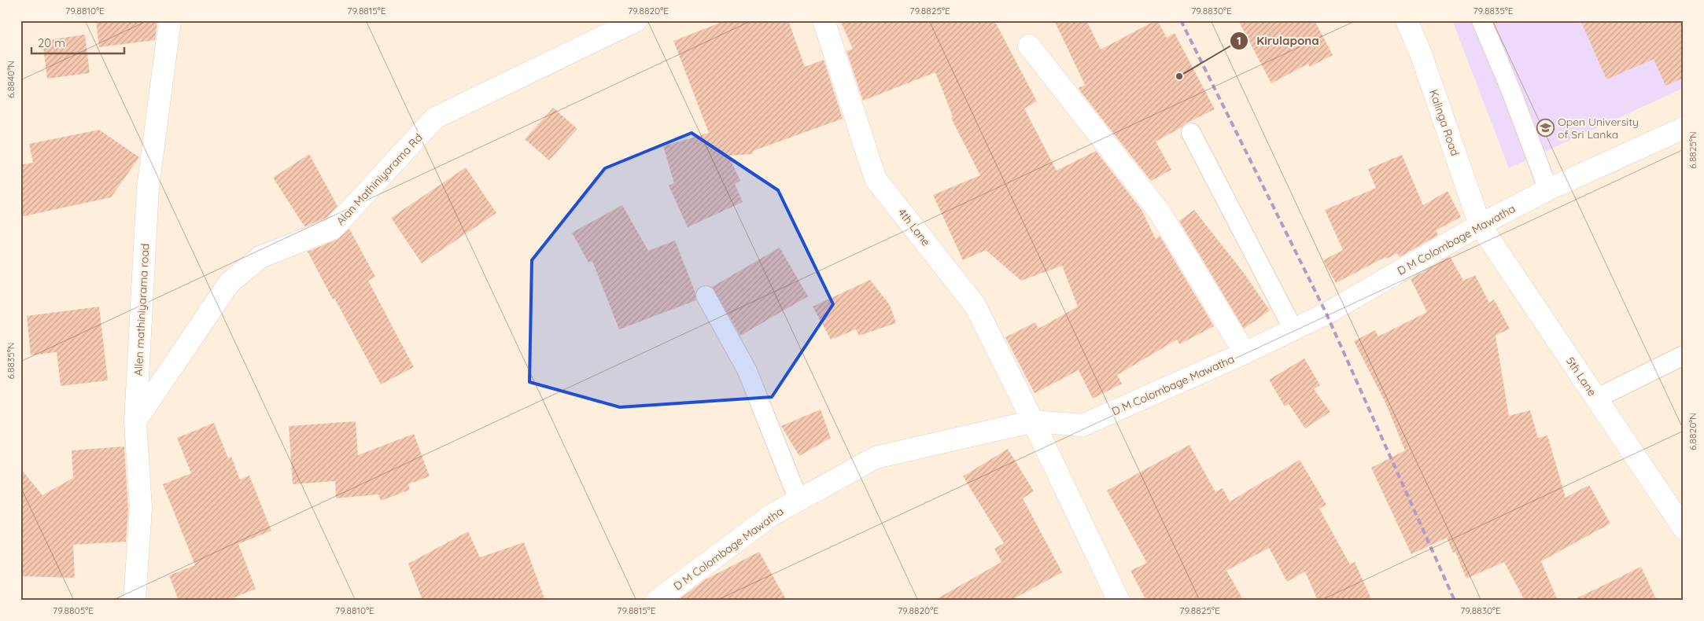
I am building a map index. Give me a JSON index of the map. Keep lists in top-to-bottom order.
{
  "streets": {
    "street": [
      "Kalinga Road",
      "Alan Mathiniyarama Rd",
      "4th Lane",
      "D M Colombage Mawatha",
      "Allen mathiniyarama road",
      "5th Lane"
    ]
  },
  "crossings": [
    ["Kalinga Road", "D M Colombage Mawatha"],
    ["Kalinga Road", "5th Lane"],
    ["Alan Mathiniyarama Rd", "Allen mathiniyarama road"],
    ["4th Lane", "D M Colombage Mawatha"],
    ["D M Colombage Mawatha", "5th Lane"]
  ],
  "places": {
    "other": ["Kirulapona"],
    "school or university": ["Open University of Sri Lanka"]
  },
  "scale_bar": "20 m",
  "coordinates": [
    "79.8810°E",
    "79.8815°E",
    "79.8820°E",
    "79.8825°E",
    "79.8830°E",
    "79.8835°E",
    "6.8840°N",
    "6.8825°N",
    "6.8835°N",
    "6.8820°N",
    "79.8805°E"
  ]
}
